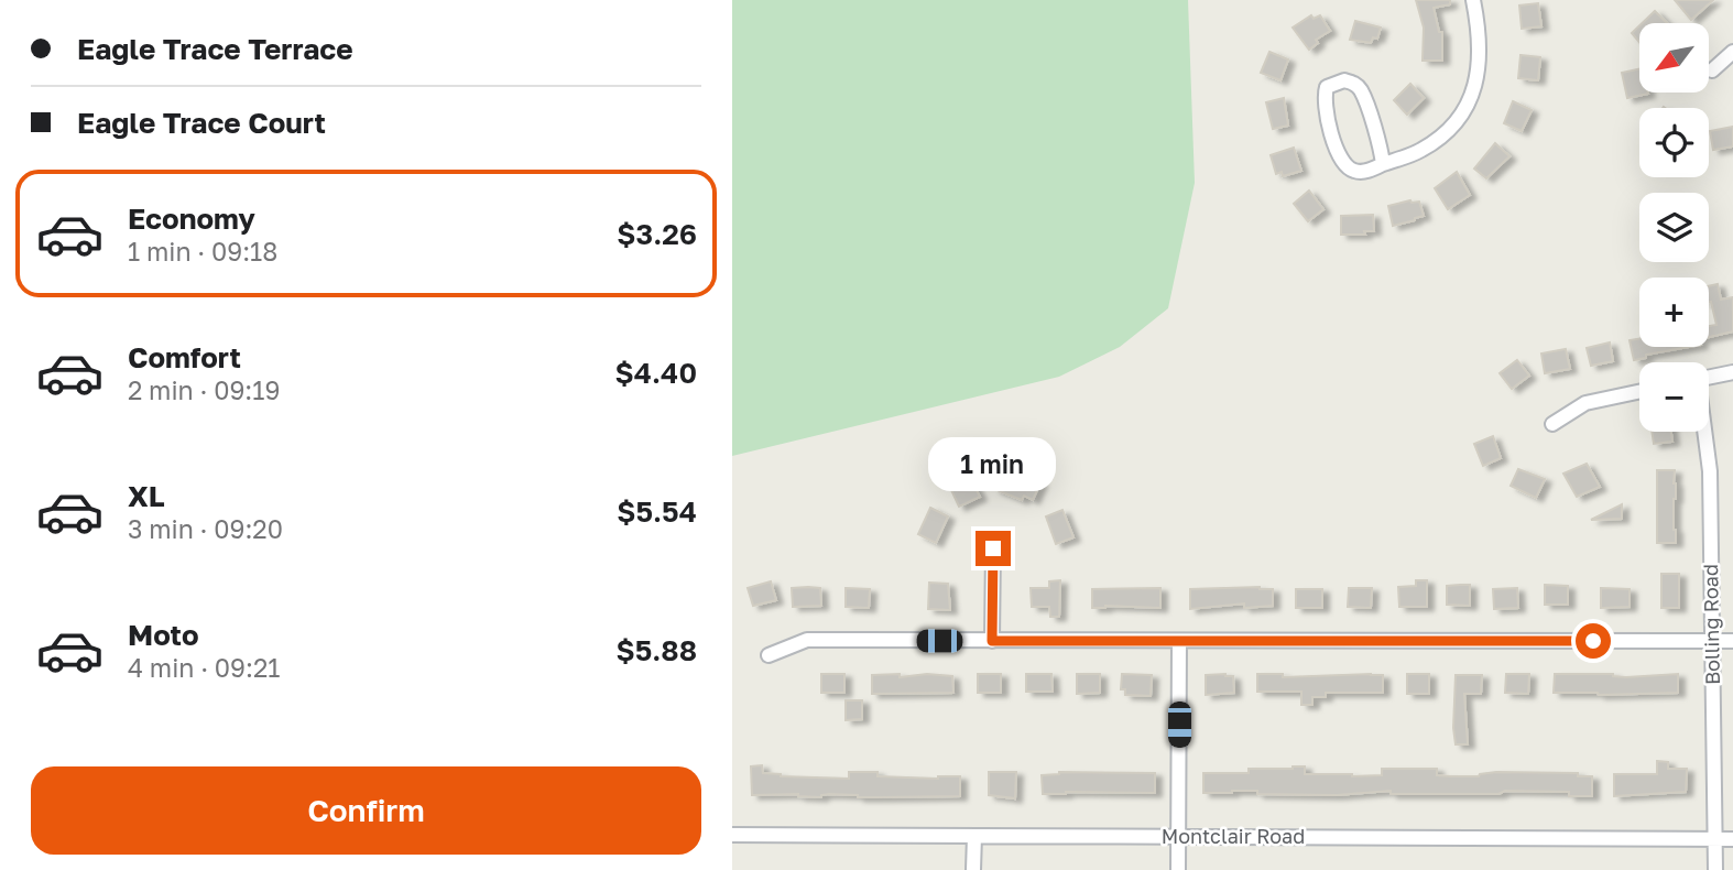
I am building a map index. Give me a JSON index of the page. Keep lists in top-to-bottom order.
{
  "streets": {
    "street": ["Bolling Road", "Montclair Road"]
  },
  "crossings": [
    ["Bolling Road", "Montclair Road"]
  ],
  "north": "bottom left",
  "page": {
    "banner": ["Eagle Trace Terrace", "Eagle Trace Court"],
    "map_buttons": ["+", "−"],
    "list": [
      {
        "name": "Economy",
        "note": "1 min · 09:18",
        "value": "$3.26"
      },
      {
        "name": "Comfort",
        "note": "2 min · 09:19",
        "value": "$4.40"
      },
      {
        "name": "XL",
        "note": "3 min · 09:20",
        "value": "$5.54"
      },
      {
        "name": "Moto",
        "note": "4 min · 09:21",
        "value": "$5.88"
      }
    ],
    "bubble": "1 min",
    "buttons": "Confirm"
  }
}
